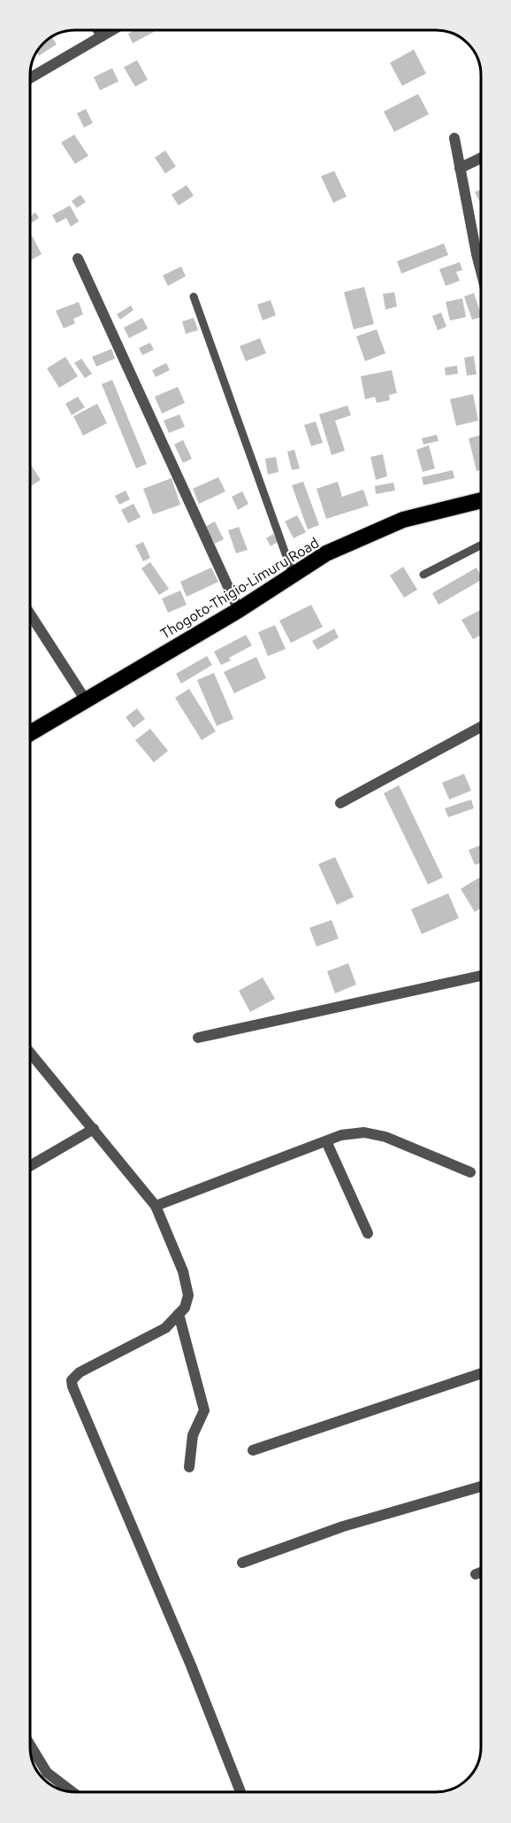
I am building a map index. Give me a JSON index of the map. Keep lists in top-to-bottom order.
{
  "streets": {
    "highway": ["Thogoto-Thigio-Limuru Road"]
  }
}
